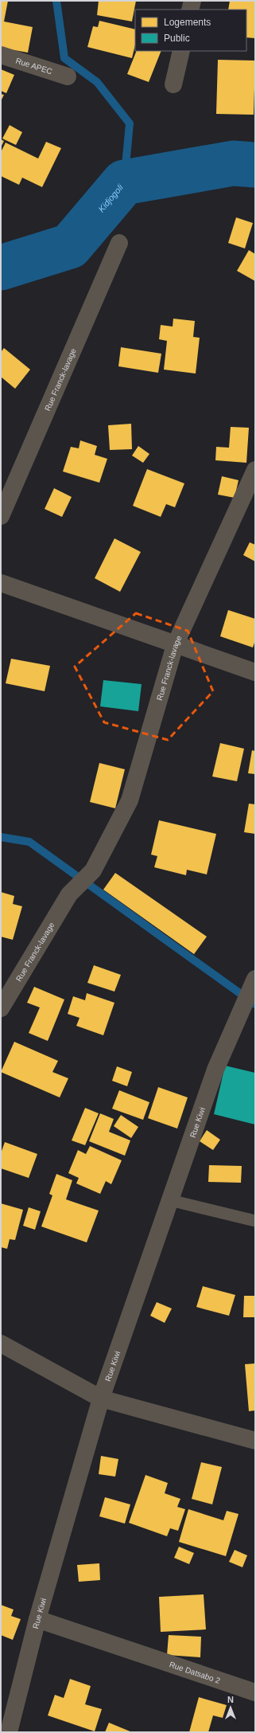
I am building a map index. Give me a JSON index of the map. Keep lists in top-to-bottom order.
{
  "streets": {
    "street": [
      "Rue APEC",
      "Rue Franck-lavage",
      "Rue Kiwi",
      "Rue Datsabo 2"
    ]
  },
  "crossings": [
    ["Rue Kiwi", "Rue Datsabo 2"]
  ],
  "water": ["Kidjogoli"],
  "legend": ["Logements", "Public"],
  "north": "top"
}
